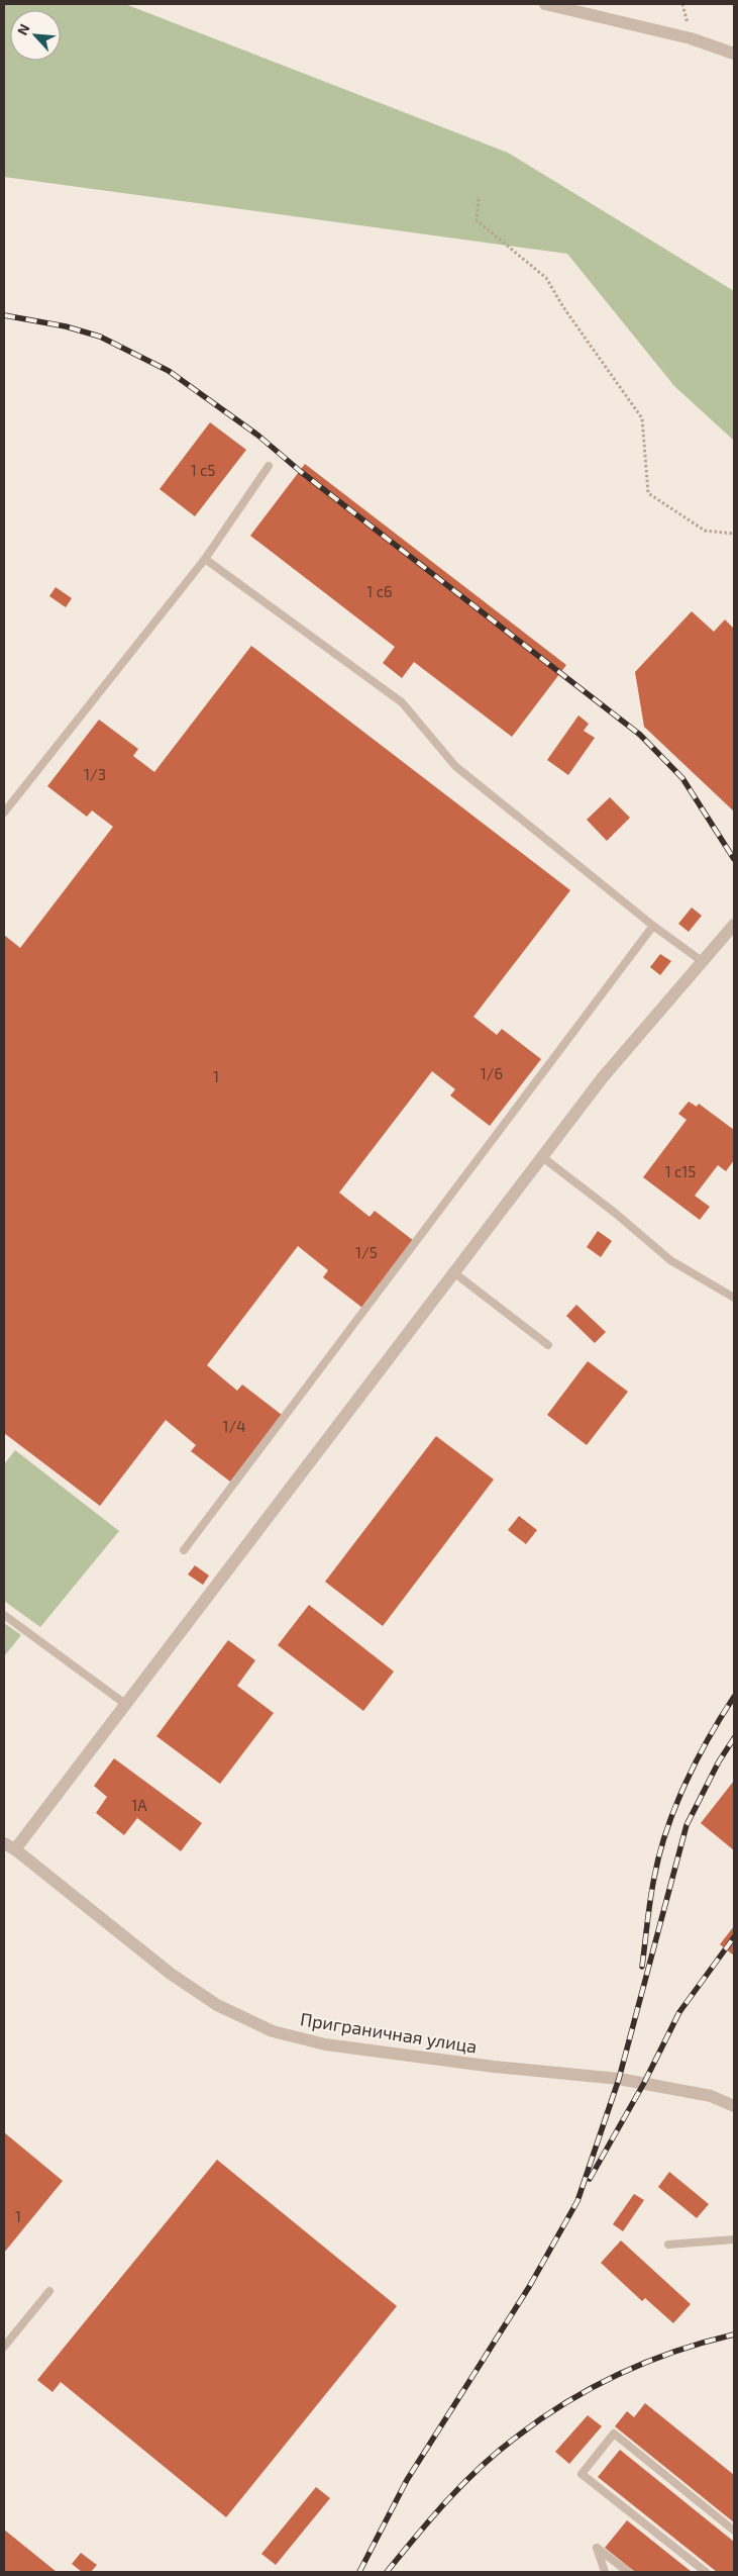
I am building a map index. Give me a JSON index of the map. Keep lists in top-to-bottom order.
{
  "streets": {
    "street": ["Приграничная улица"]
  },
  "house_numbers": [
    "1 с5",
    "1 с6",
    "1/3",
    "1/6",
    "1",
    "1 с15",
    "1/5",
    "1/4",
    "1А",
    "1"
  ],
  "north": "top left"
}
